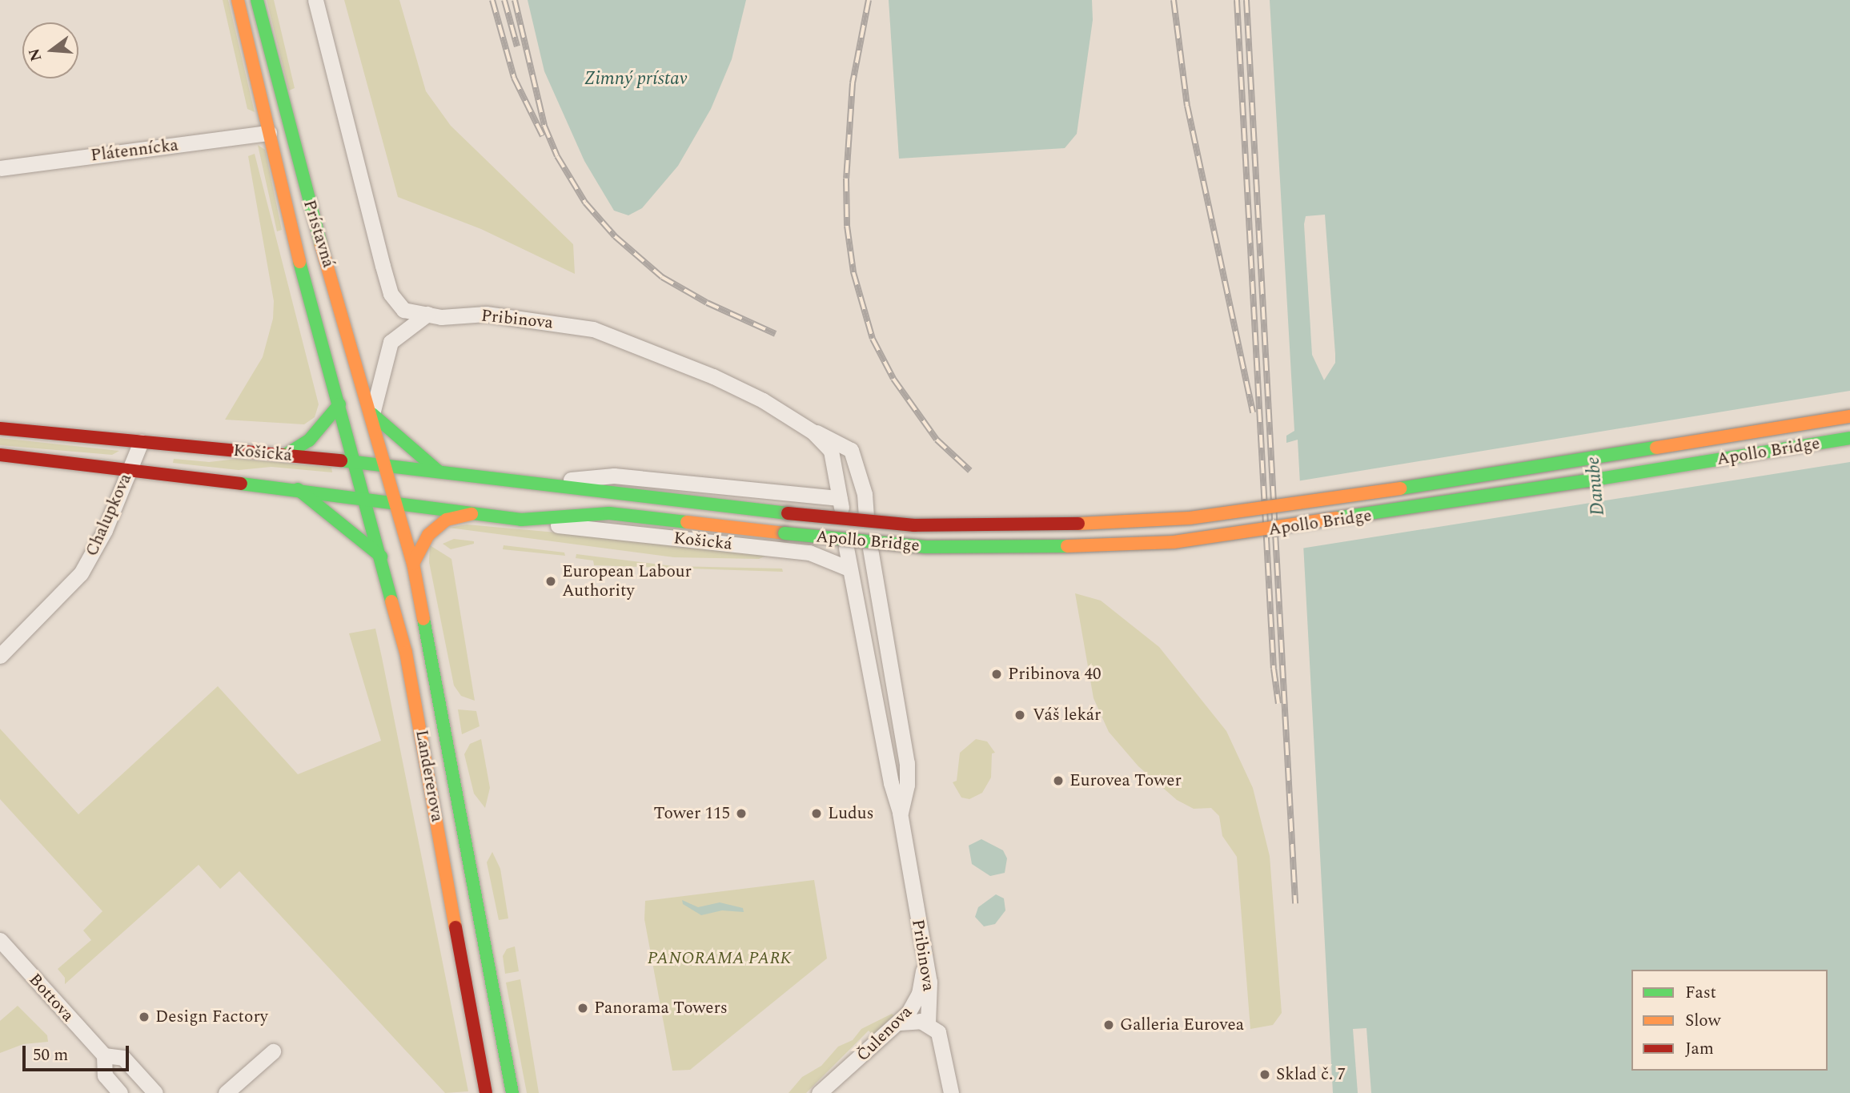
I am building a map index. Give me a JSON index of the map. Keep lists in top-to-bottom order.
{
  "streets": {
    "main road": [
      "Prístavná",
      "Apollo Bridge",
      "Košická",
      "Landererova"
    ],
    "street": [
      "Plátennícka",
      "Pribinova",
      "Chalupkova",
      "Bottova",
      "Čulenova"
    ]
  },
  "crossings": [
    ["Plátennícka", "Prístavná"],
    ["Prístavná", "Košická"],
    ["Prístavná", "Landererova"],
    ["Pribinova", "Košická"],
    ["Pribinova", "Čulenova"],
    ["Apollo Bridge", "Košická"],
    ["Košická", "Chalupkova"],
    ["Košická", "Landererova"]
  ],
  "water": ["Zimný prístav", "Danube"],
  "parks": ["PANORAMA PARK"],
  "places": [
    "European Labour Authority",
    "Pribinova 40",
    "Váš lekár",
    "Eurovea Tower",
    "Tower 115",
    "Ludus",
    "Panorama Towers",
    "Design Factory",
    "Galleria Eurovea",
    "Sklad č. 7"
  ],
  "legend": ["Fast", "Slow", "Jam"],
  "scale_bar": "50 m",
  "north": "left"
}
